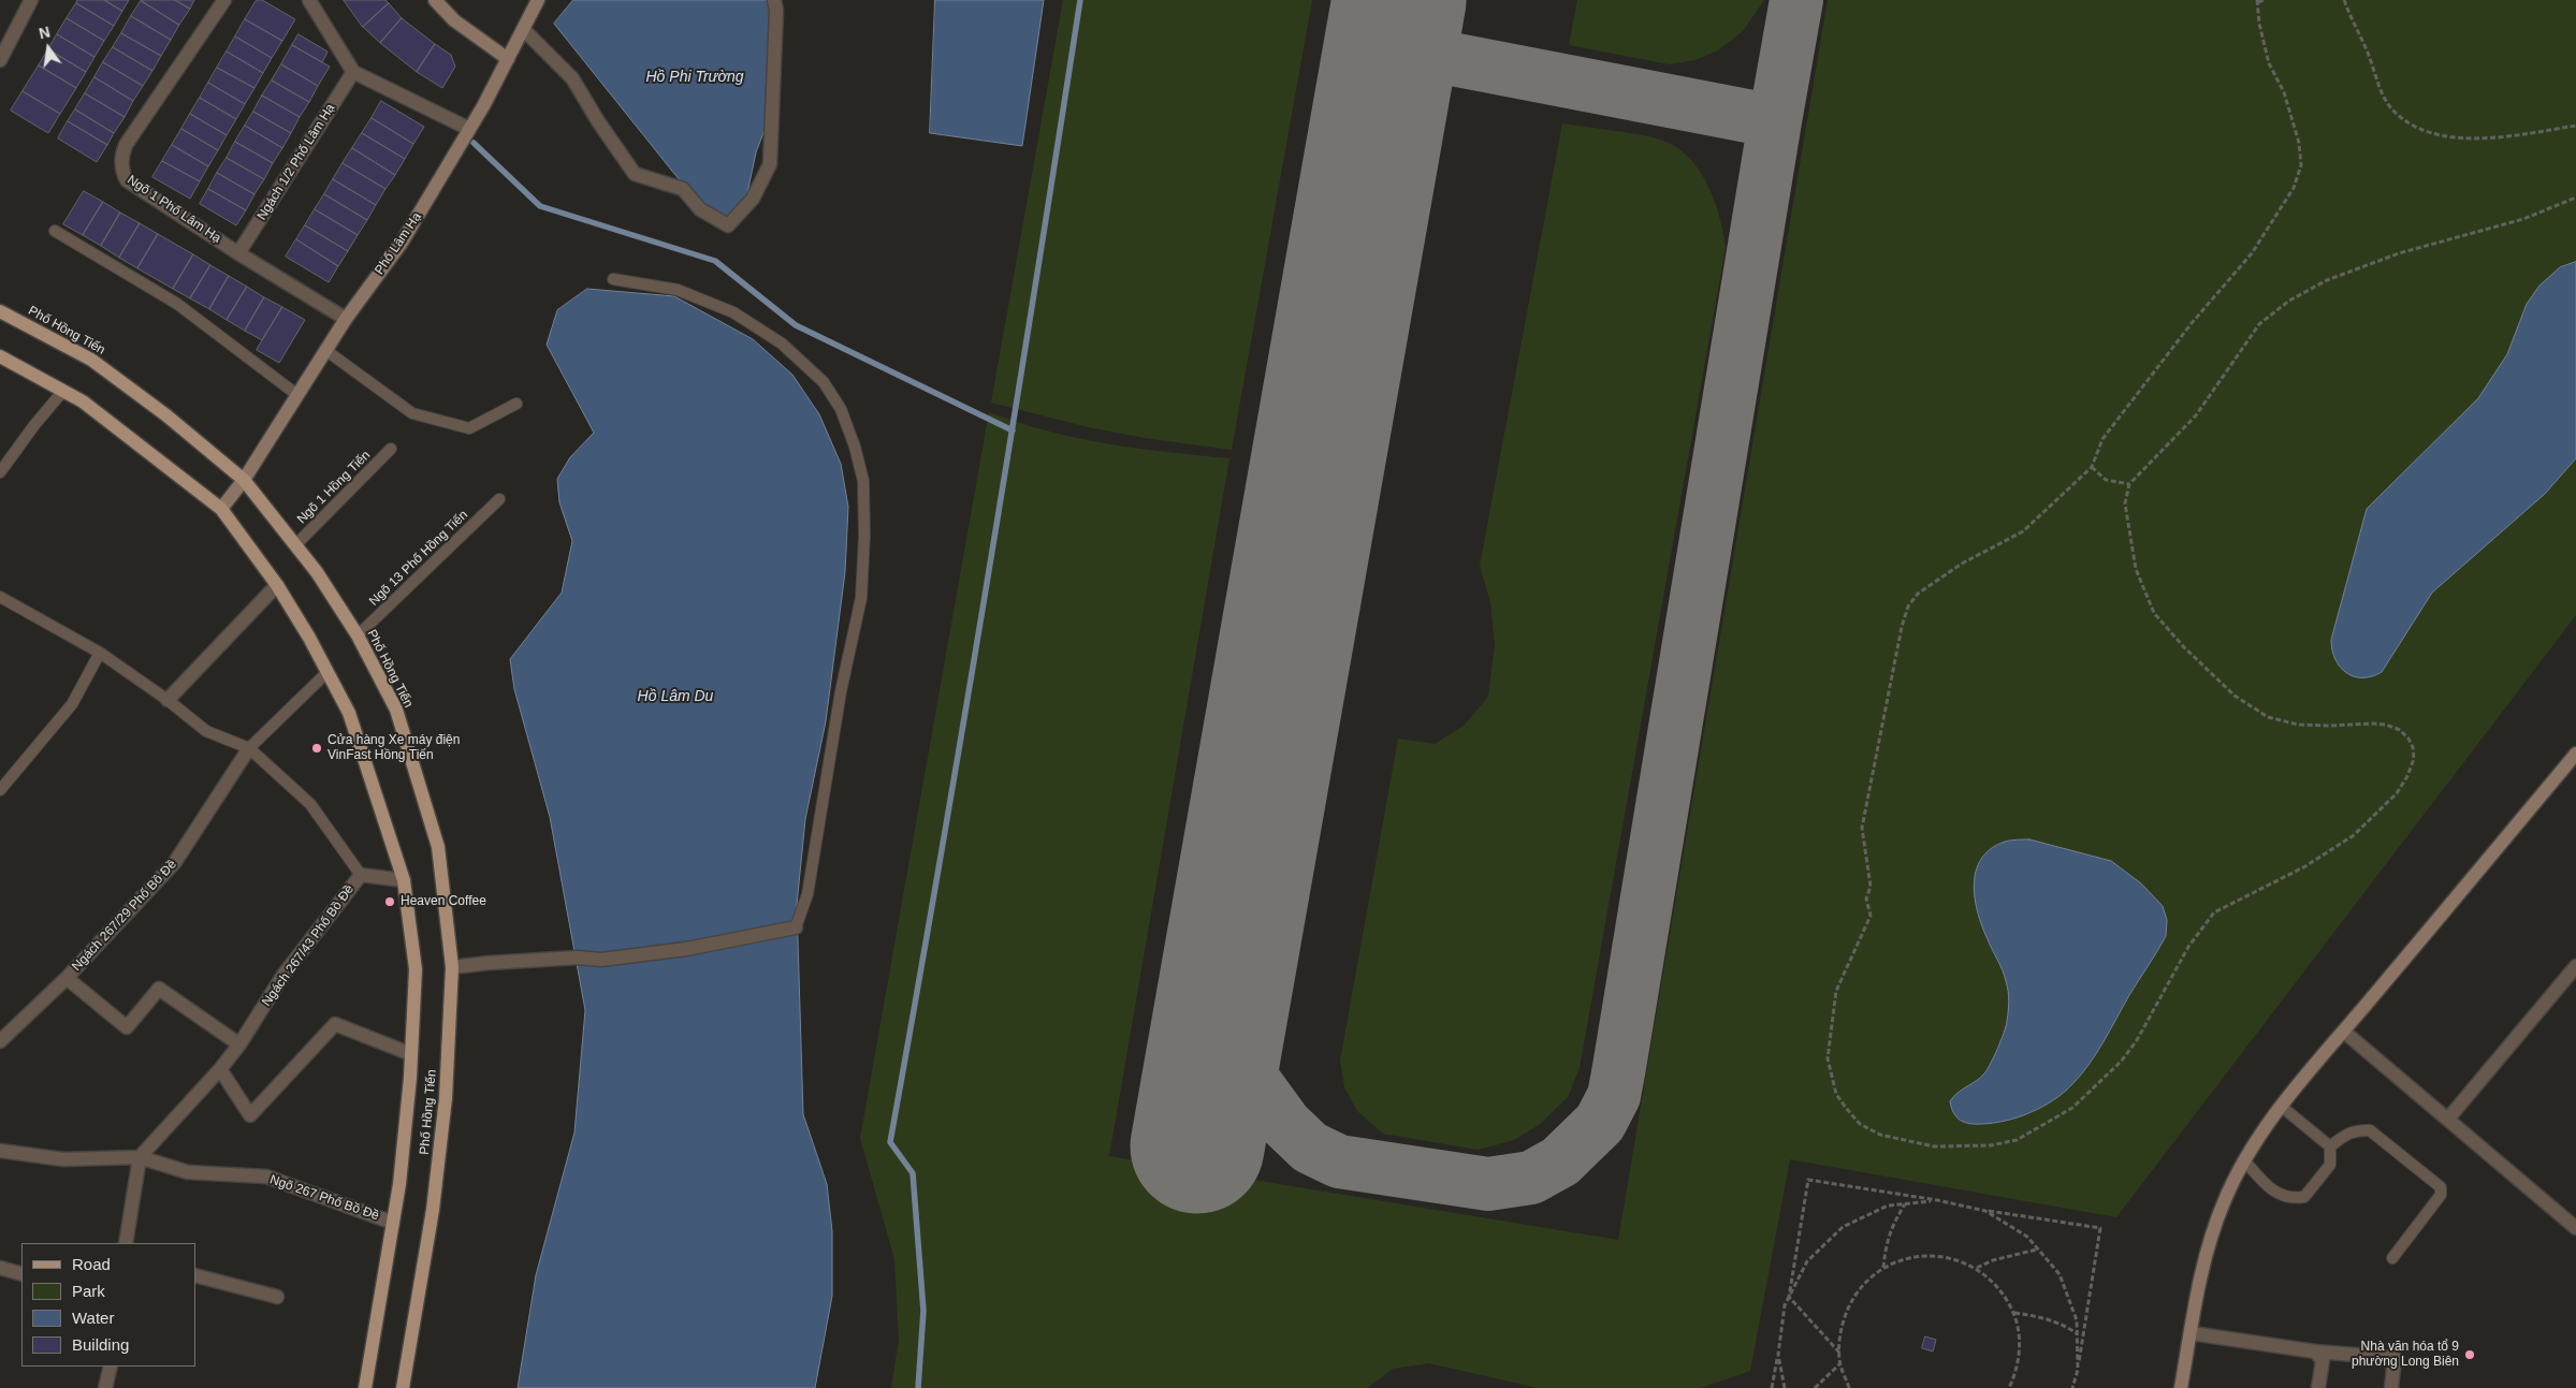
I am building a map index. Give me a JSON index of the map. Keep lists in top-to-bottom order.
{
  "streets": {
    "main road": ["Phố Hồng Tiến"],
    "street": [
      "Ngách 1/2 Phố Lâm Hạ",
      "Ngõ 1 Phố Lâm Hạ",
      "Phố Lâm Hạ",
      "Ngách 267/29 Phố Bồ Đề",
      "Ngách 267/43 Phố Bồ Đề",
      "Ngõ 267 Phố Bồ Đề"
    ],
    "lane": ["Ngõ 1 Hồng Tiến", "Ngõ 13 Phố Hồng Tiến"]
  },
  "crossings": [
    ["Ngách 1/2 Phố Lâm Hạ", "Ngõ 1 Phố Lâm Hạ"],
    ["Ngõ 1 Phố Lâm Hạ", "Phố Lâm Hạ"],
    ["Phố Lâm Hạ", "Phố Hồng Tiến"],
    ["Phố Hồng Tiến", "Ngõ 1 Hồng Tiến"],
    ["Phố Hồng Tiến", "Ngõ 13 Phố Hồng Tiến"],
    ["Phố Hồng Tiến", "Ngõ 267 Phố Bồ Đề"],
    ["Ngách 267/43 Phố Bồ Đề", "Ngõ 267 Phố Bồ Đề"]
  ],
  "water": ["Hồ Phi Trường", "Hồ Lâm Du"],
  "places": ["Cửa hàng Xe máy điện VinFast Hồng Tiến", "Heaven Coffee", "Nhà văn hóa tổ 9 phường Long Biên"],
  "legend": [
    "Road",
    "Park",
    "Water",
    "Building"
  ],
  "north": "top"
}
